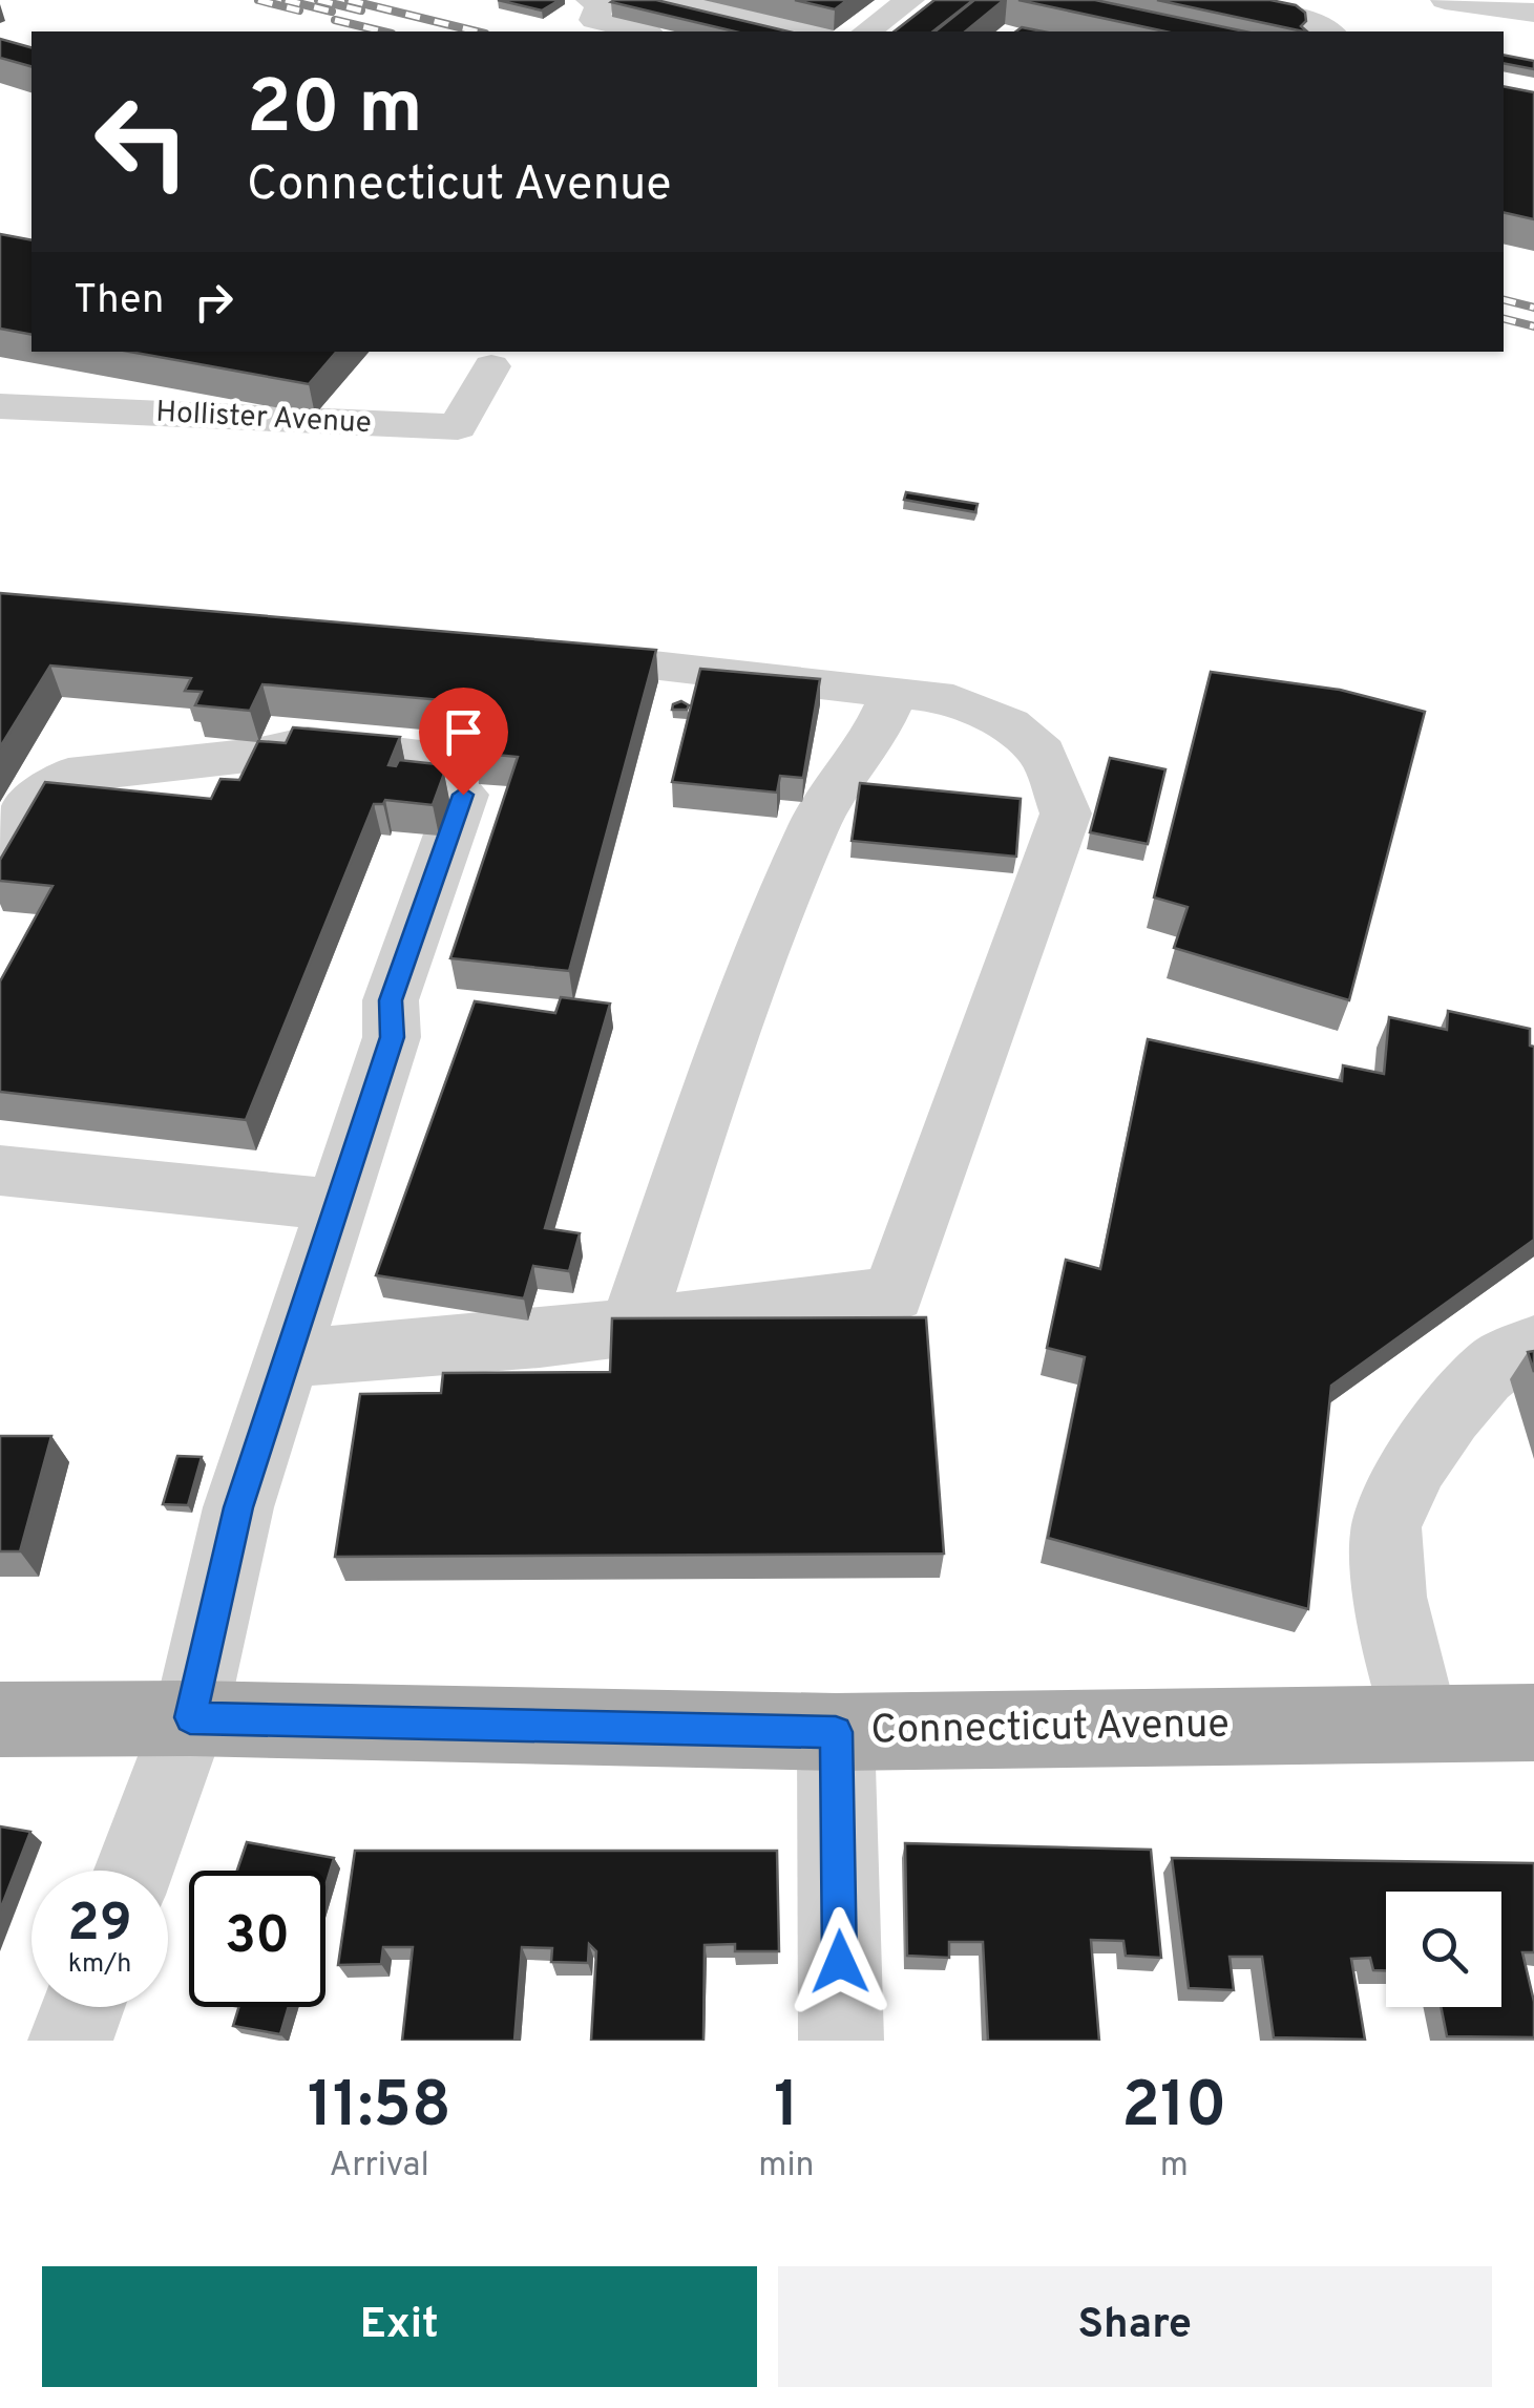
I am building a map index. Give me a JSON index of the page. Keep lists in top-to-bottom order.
{
  "streets": {
    "main road": ["Connecticut Avenue"],
    "street": ["Hollister Avenue"]
  },
  "page": {
    "turn": ["20 m", "Connecticut Avenue"],
    "then": "Then",
    "speed": "29 km/h",
    "limit": "30",
    "eta": [
      "11:58",
      "Arrival",
      "1",
      "min",
      "210",
      "m"
    ],
    "buttons": ["Exit", "Share"]
  }
}
